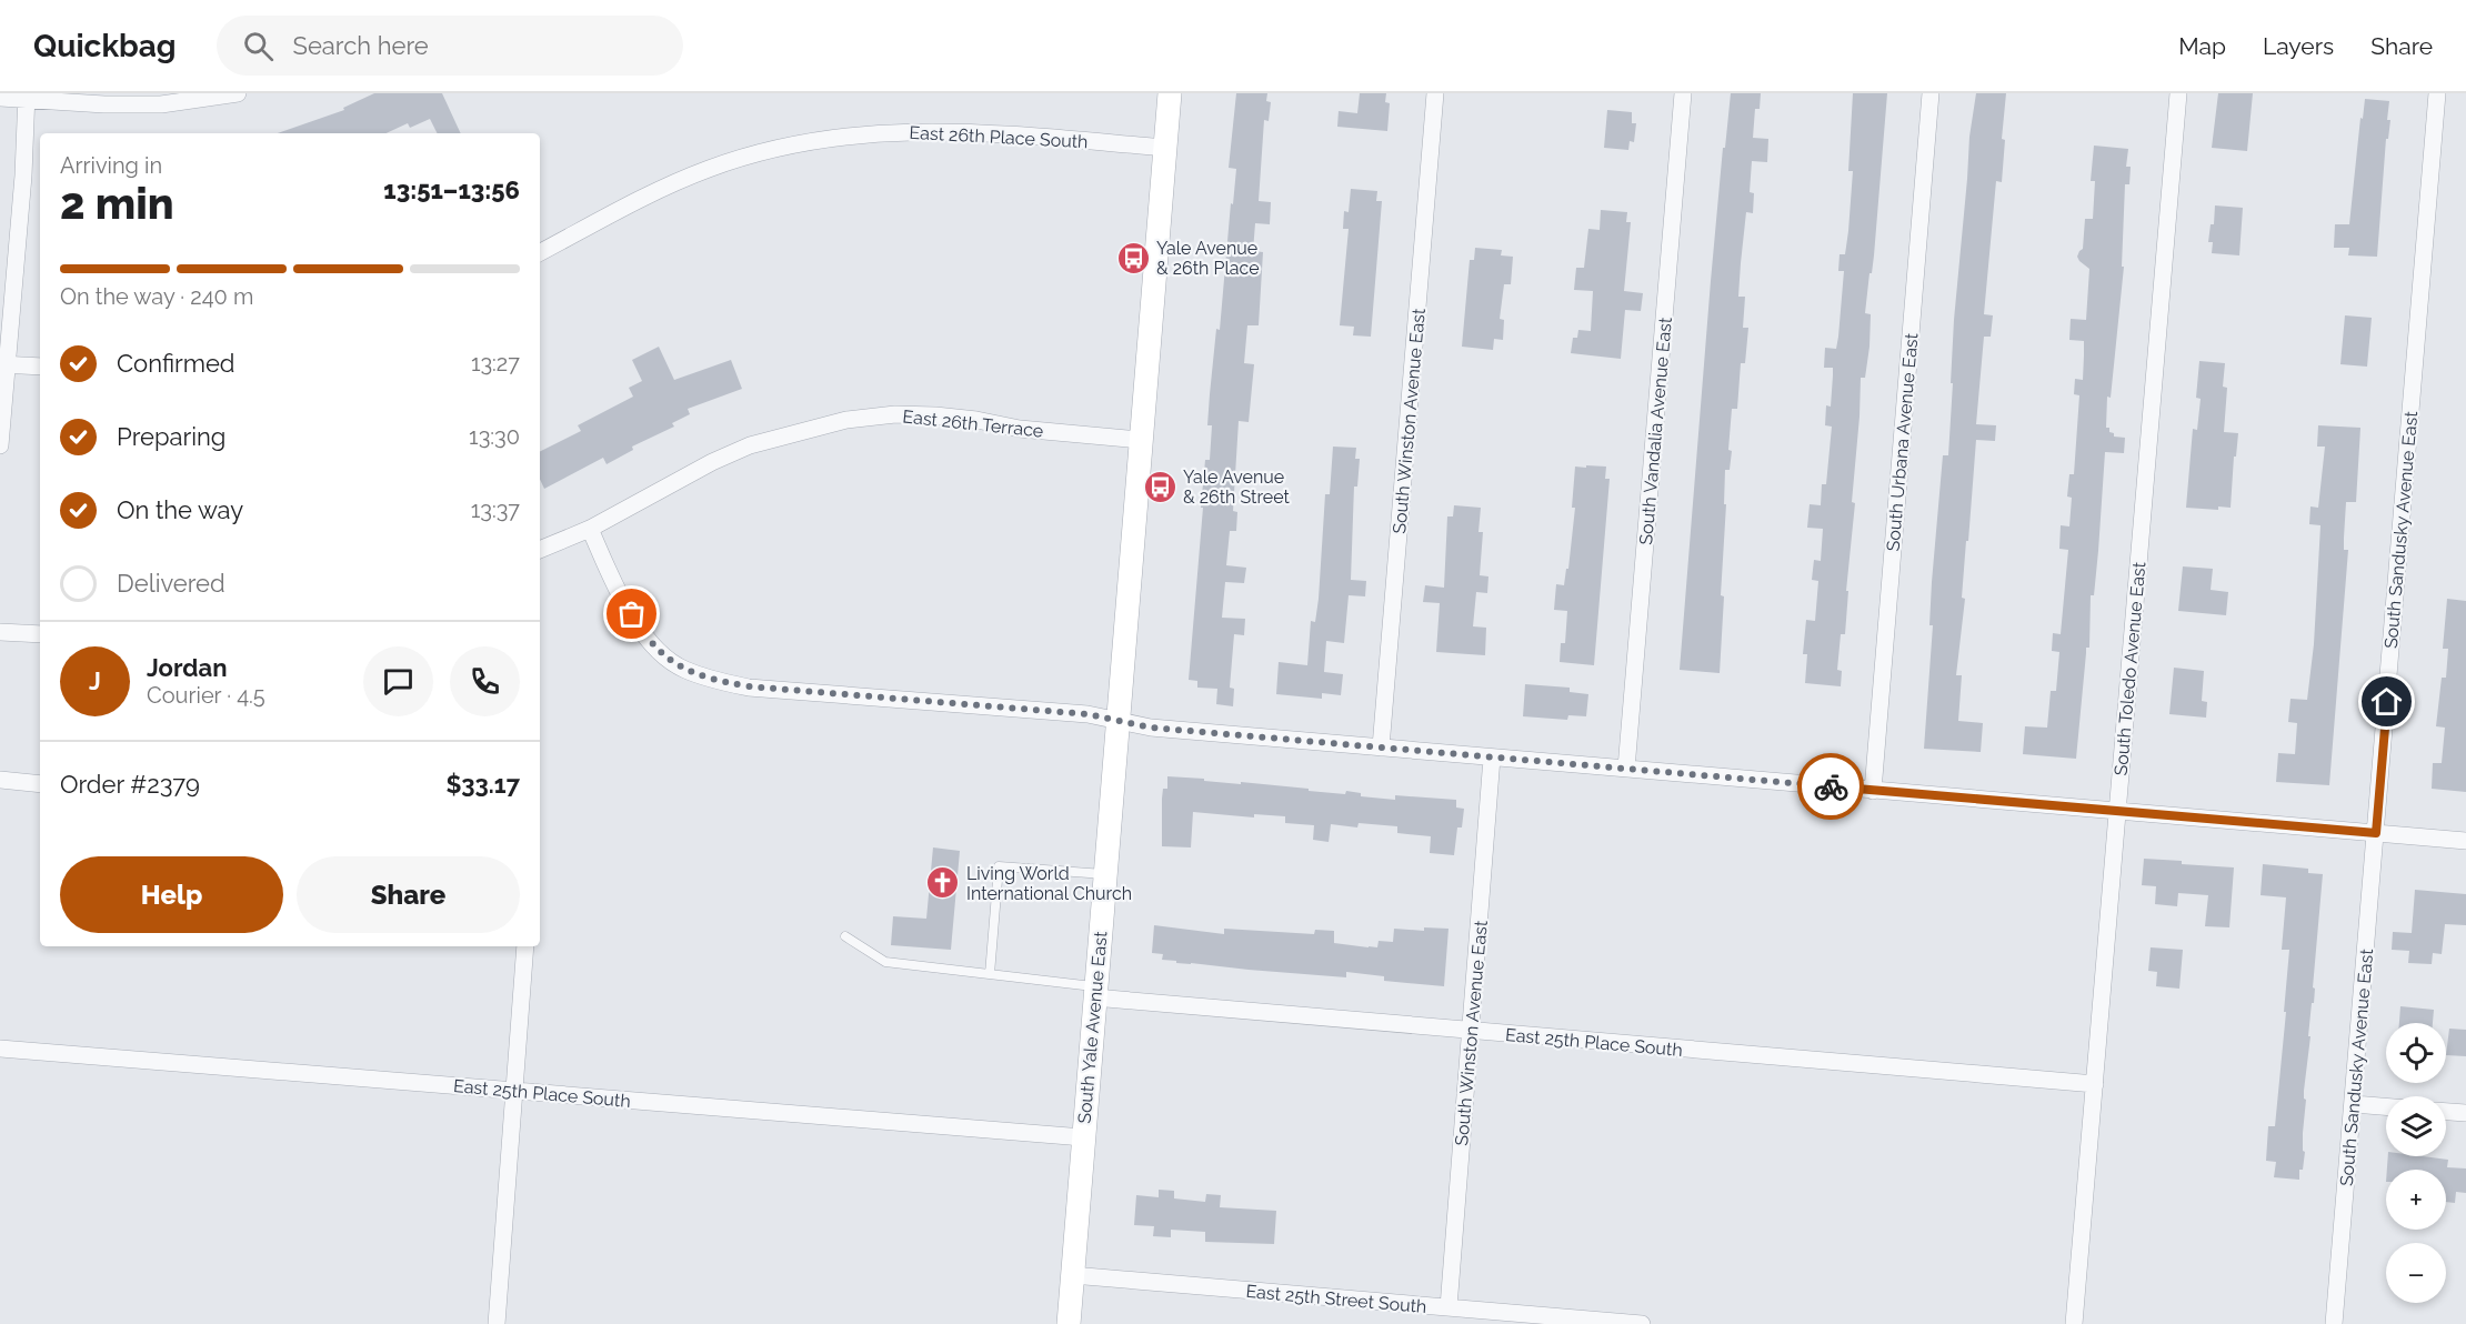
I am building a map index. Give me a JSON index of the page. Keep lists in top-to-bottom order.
{
  "streets": {
    "main road": ["South Yale Avenue East"],
    "street": [
      "East 26th Place South",
      "South Winston Avenue East",
      "East 26th Terrace",
      "South Vandalia Avenue East",
      "South Urbana Avenue East",
      "South Sandusky Avenue East",
      "South Toledo Avenue East",
      "East 25th Place South",
      "East 25th Street South"
    ]
  },
  "crossings": [
    ["East 26th Place South", "South Yale Avenue East"],
    ["South Winston Avenue East", "East 25th Place South"],
    ["South Winston Avenue East", "East 25th Street South"],
    ["East 26th Terrace", "South Yale Avenue East"],
    ["South Toledo Avenue East", "East 25th Place South"],
    ["South Yale Avenue East", "East 25th Place South"],
    ["South Yale Avenue East", "East 25th Street South"]
  ],
  "places": {
    "bus stop": ["Yale Avenue & 26th Place", "Yale Avenue & 26th Street"],
    "church": ["Living World International Church"]
  },
  "page": {
    "header": "Quickbag",
    "search": "Search here",
    "nav": ["Map", "Layers", "Share"],
    "heading": ["2 min", "Arriving in", "13:51–13:56"],
    "panel": [
      "Jordan",
      "Courier · 4.5",
      "Order #2379",
      "$33.17"
    ],
    "bar": "On the way · 240 m",
    "list": [
      ["Confirmed", "13:27"],
      ["Preparing", "13:30"],
      ["On the way", "13:37"],
      "Delivered"
    ],
    "round": "J",
    "buttons": ["Help", "Share"],
    "map_buttons": ["+", "−"]
  }
}
